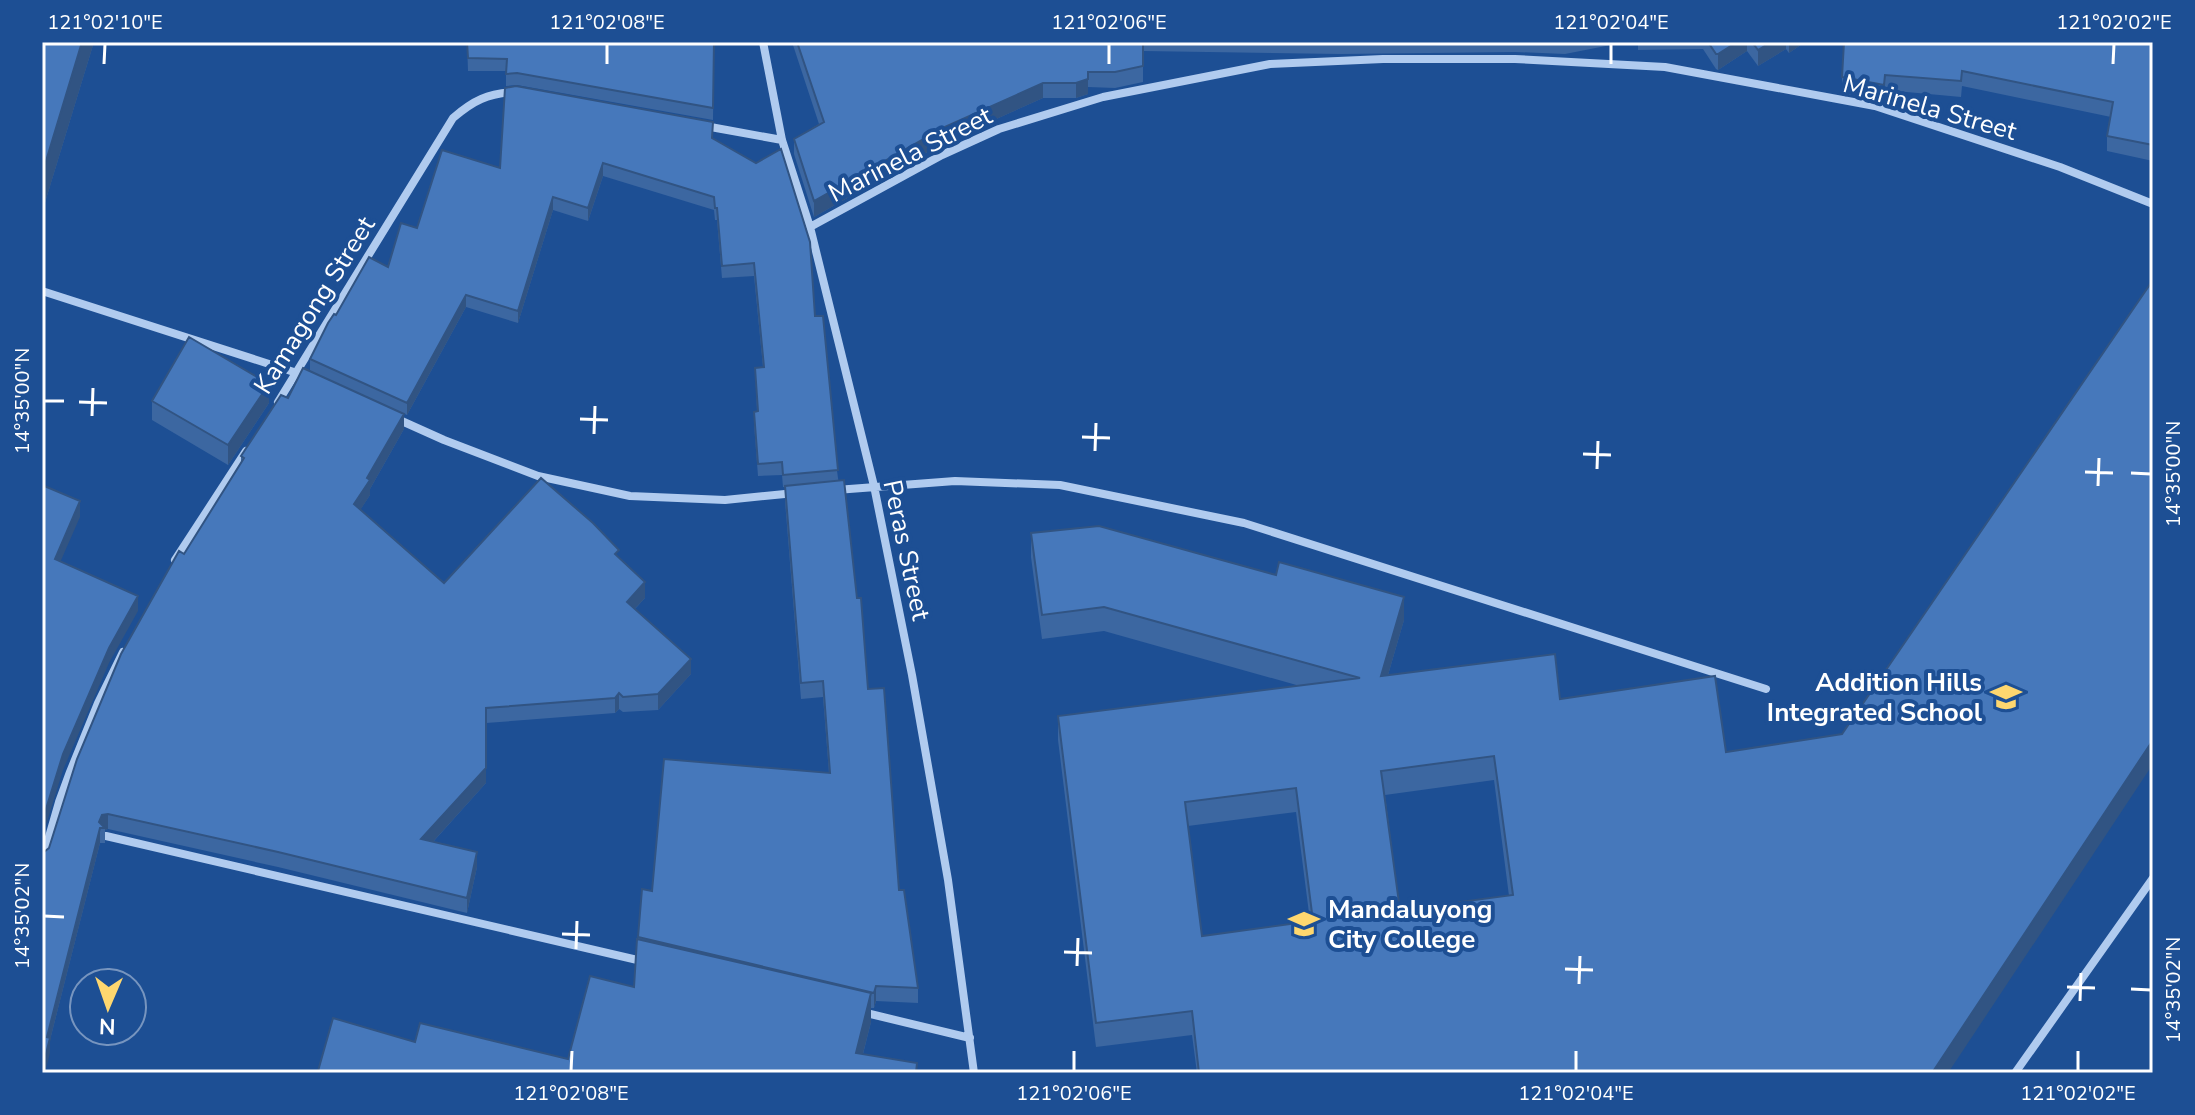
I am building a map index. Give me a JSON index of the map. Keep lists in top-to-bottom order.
{
  "streets": {
    "street": ["Marinela Street", "Kamagong Street", "Peras Street"]
  },
  "crossings": [
    ["Marinela Street", "Peras Street"]
  ],
  "places": {
    "school or university": ["Addition Hills Integrated School", "Mandaluyong City College"]
  },
  "north": "bottom",
  "coordinates": [
    "121°02'10\"E",
    "121°02'08\"E",
    "121°02'06\"E",
    "121°02'04\"E",
    "121°02'02\"E",
    "14°35'00\"N",
    "14°35'02\"N"
  ]
}
